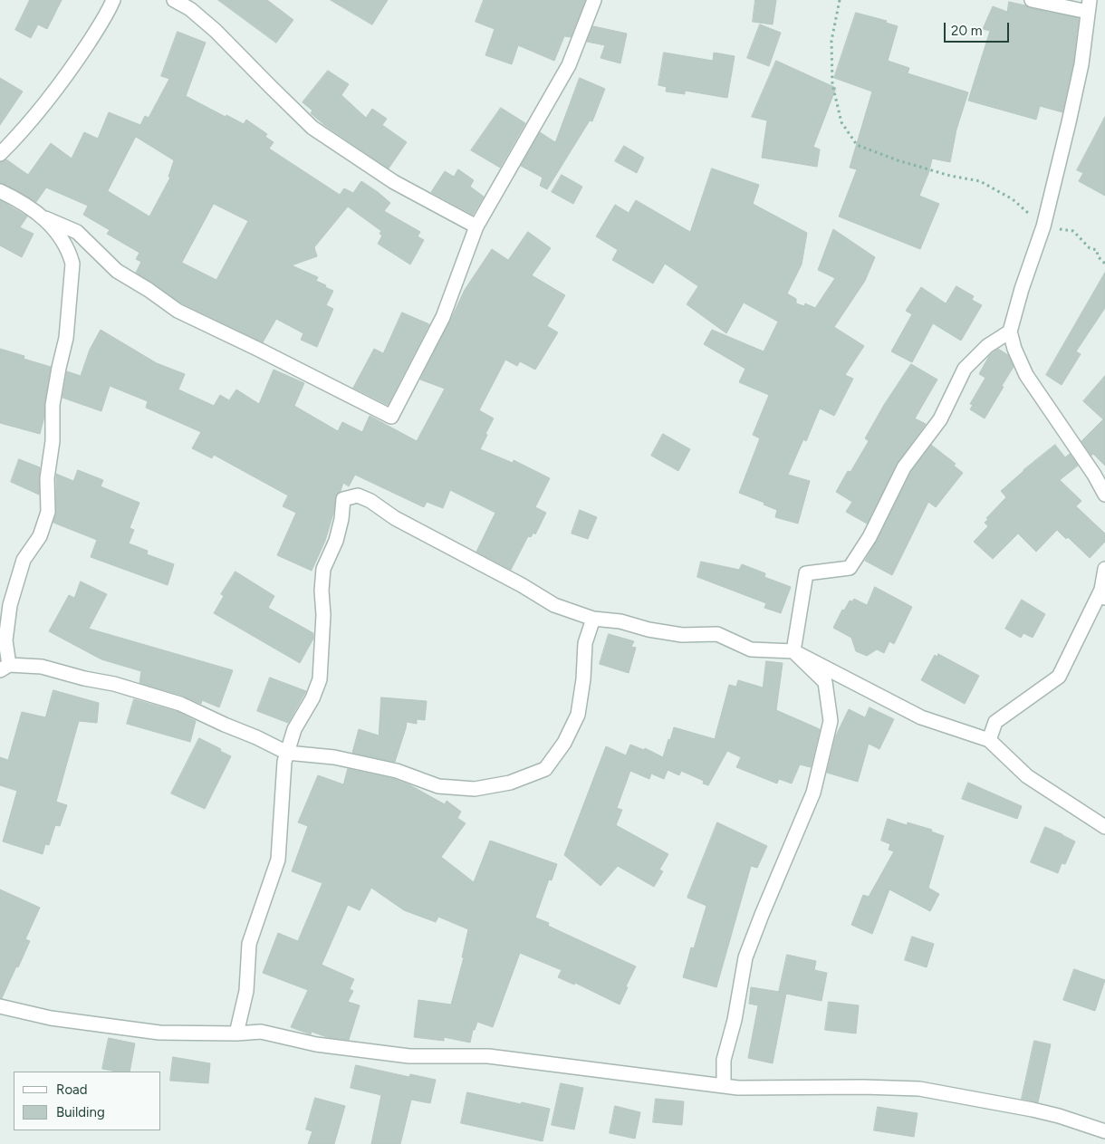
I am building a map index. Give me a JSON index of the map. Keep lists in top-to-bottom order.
{
  "legend": ["Road", "Building"],
  "scale_bar": "20 m"
}
